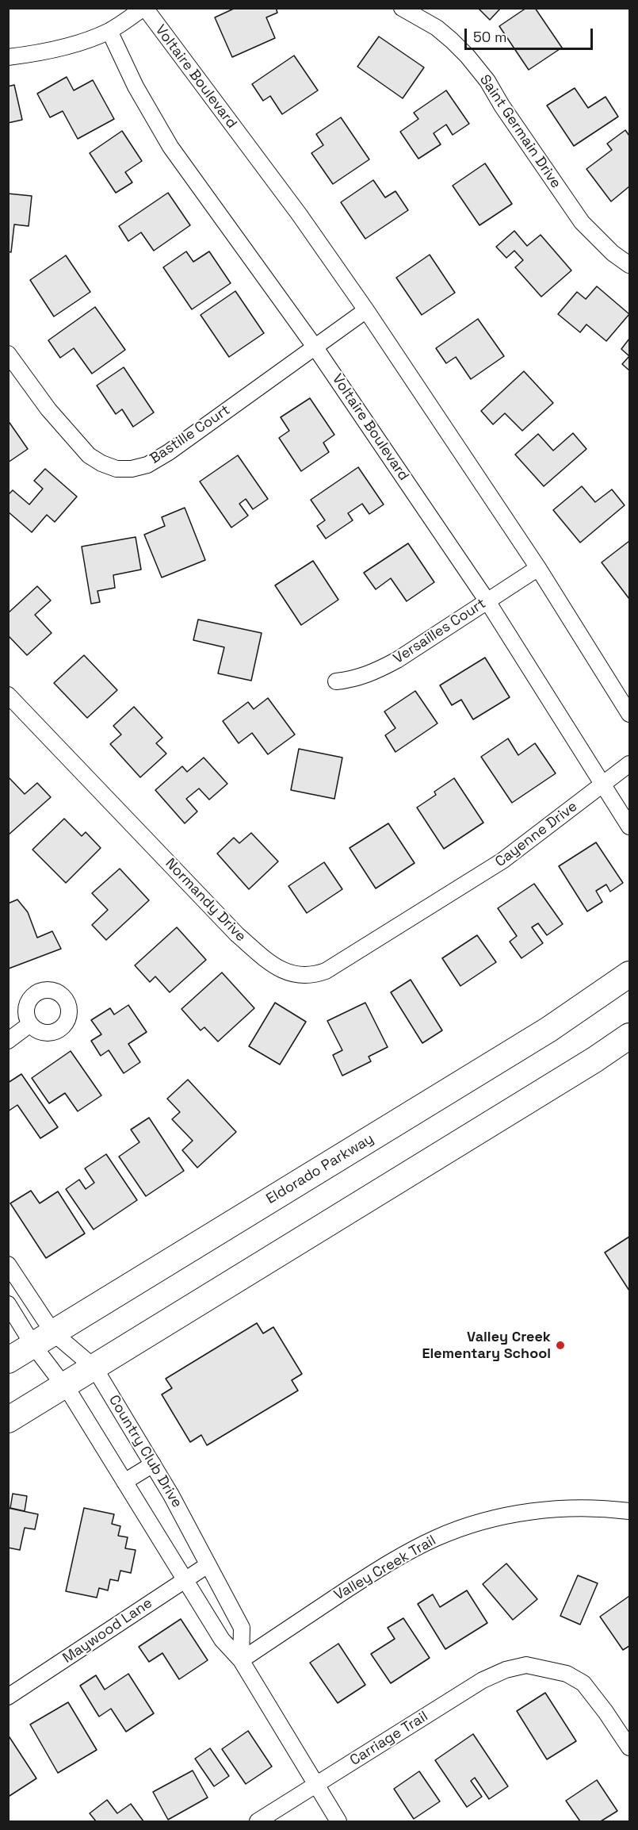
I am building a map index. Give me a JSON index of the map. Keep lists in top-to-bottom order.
{
  "streets": {
    "main road": ["Eldorado Parkway"],
    "street": [
      "Voltaire Boulevard",
      "Saint Germain Drive",
      "Bastille Court",
      "Versailles Court",
      "Cayenne Drive",
      "Normandy Drive",
      "Country Club Drive",
      "Valley Creek Trail",
      "Maywood Lane",
      "Carriage Trail"
    ]
  },
  "crossings": [
    ["Voltaire Boulevard", "Bastille Court"],
    ["Voltaire Boulevard", "Versailles Court"],
    ["Voltaire Boulevard", "Cayenne Drive"],
    ["Cayenne Drive", "Normandy Drive"],
    ["Eldorado Parkway", "Country Club Drive"],
    ["Country Club Drive", "Valley Creek Trail"],
    ["Country Club Drive", "Maywood Lane"],
    ["Country Club Drive", "Carriage Trail"]
  ],
  "places": ["Valley Creek Elementary School"],
  "scale_bar": "50 m"
}
